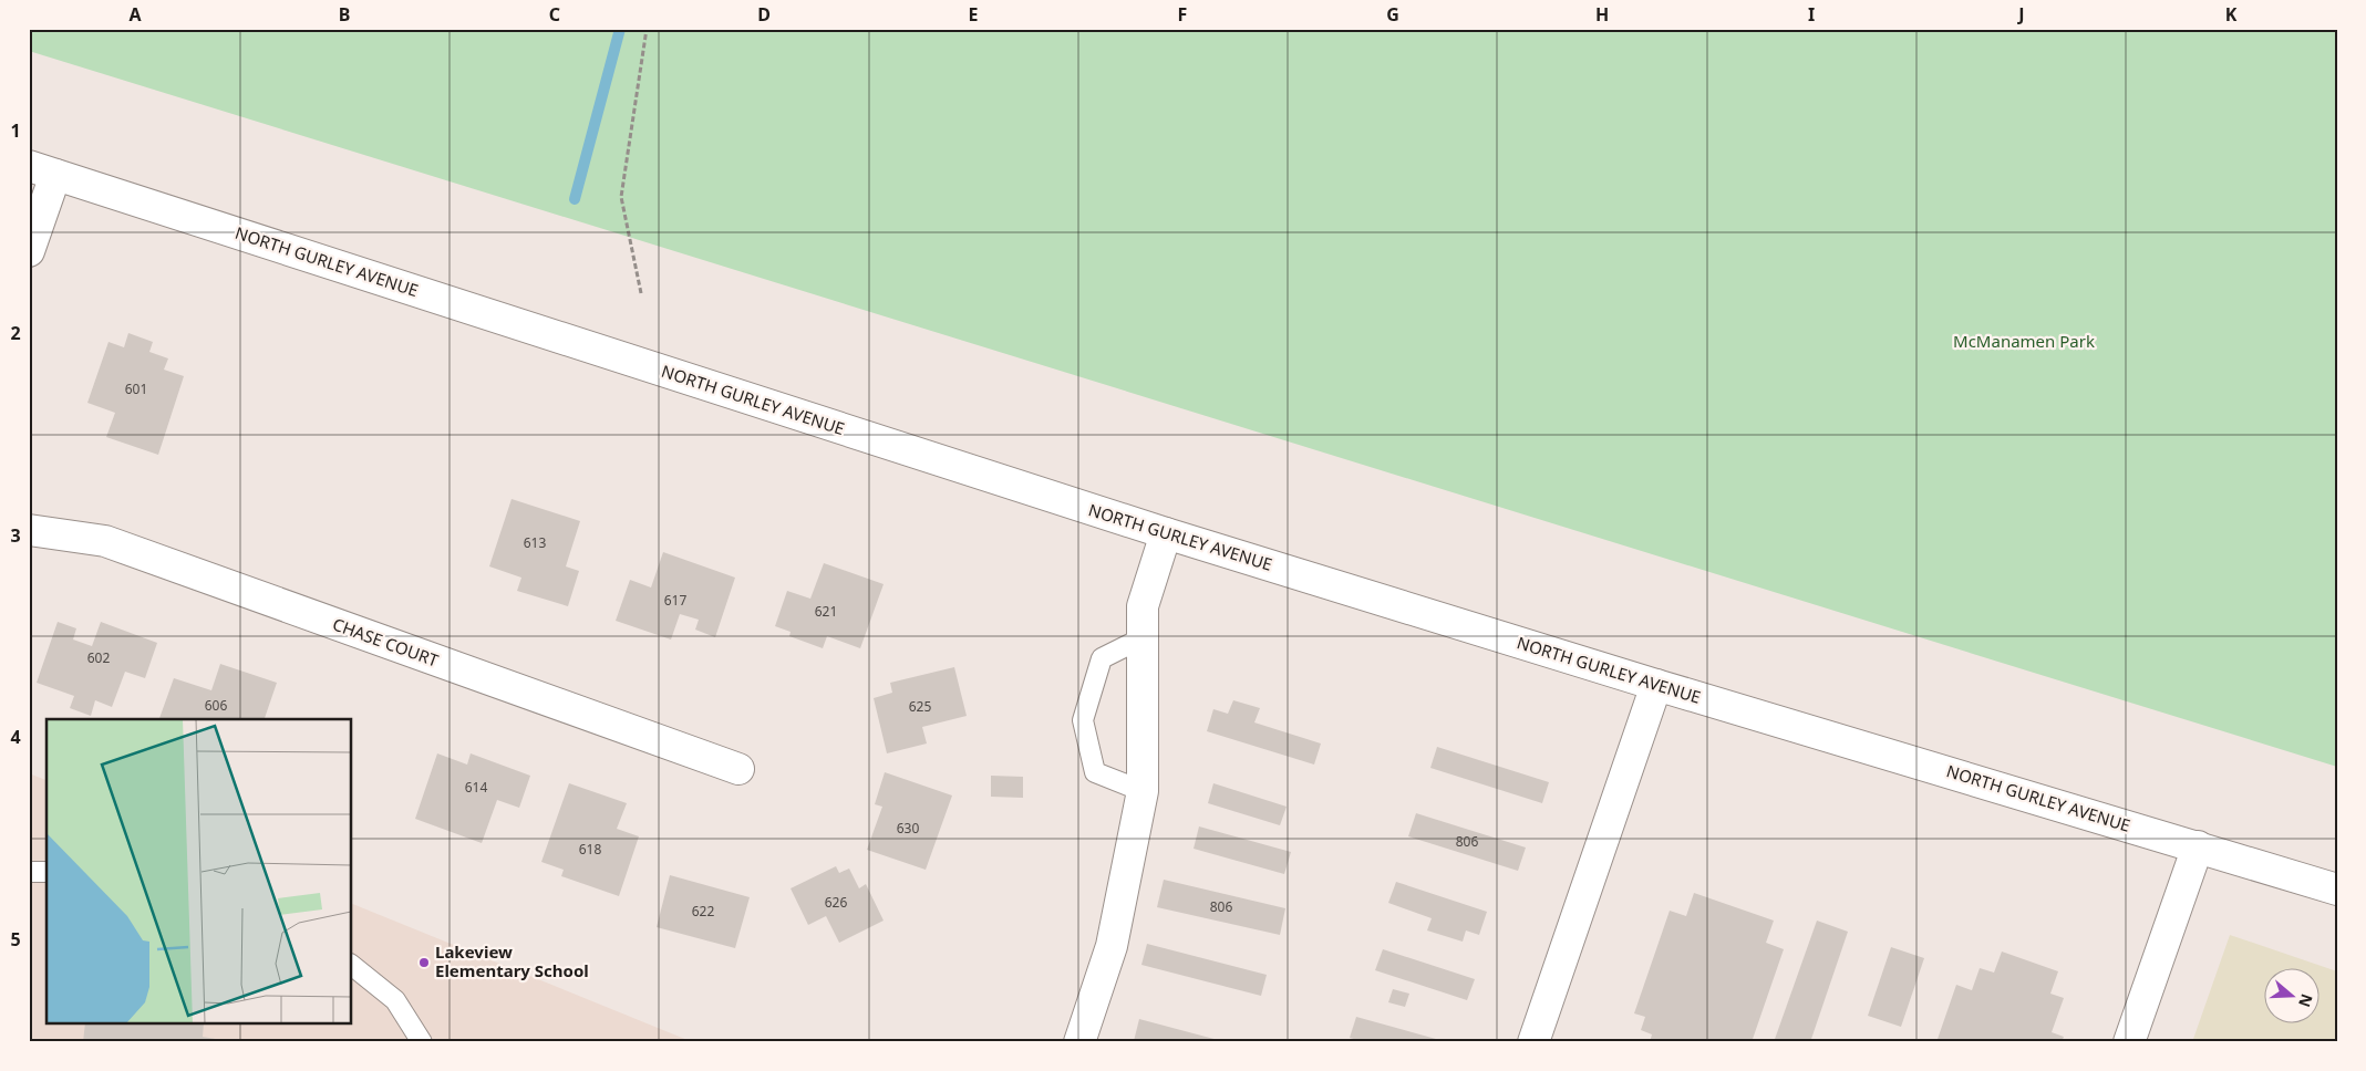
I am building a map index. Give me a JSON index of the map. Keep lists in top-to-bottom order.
{
  "streets": {
    "street": ["NORTH GURLEY AVENUE", "CHASE COURT"]
  },
  "parks": ["McManamen Park"],
  "places": ["Lakeview Elementary School"],
  "house_numbers": [
    "601",
    "613",
    "617",
    "621",
    "602",
    "606",
    "625",
    "614",
    "630",
    "806",
    "618",
    "626",
    "806",
    "622"
  ],
  "north": "right",
  "grid": {
    "columns": [
      "A",
      "B",
      "C",
      "D",
      "E",
      "F",
      "G",
      "H",
      "I",
      "J",
      "K"
    ],
    "rows": [
      "1",
      "2",
      "3",
      "4",
      "5"
    ]
  }
}
